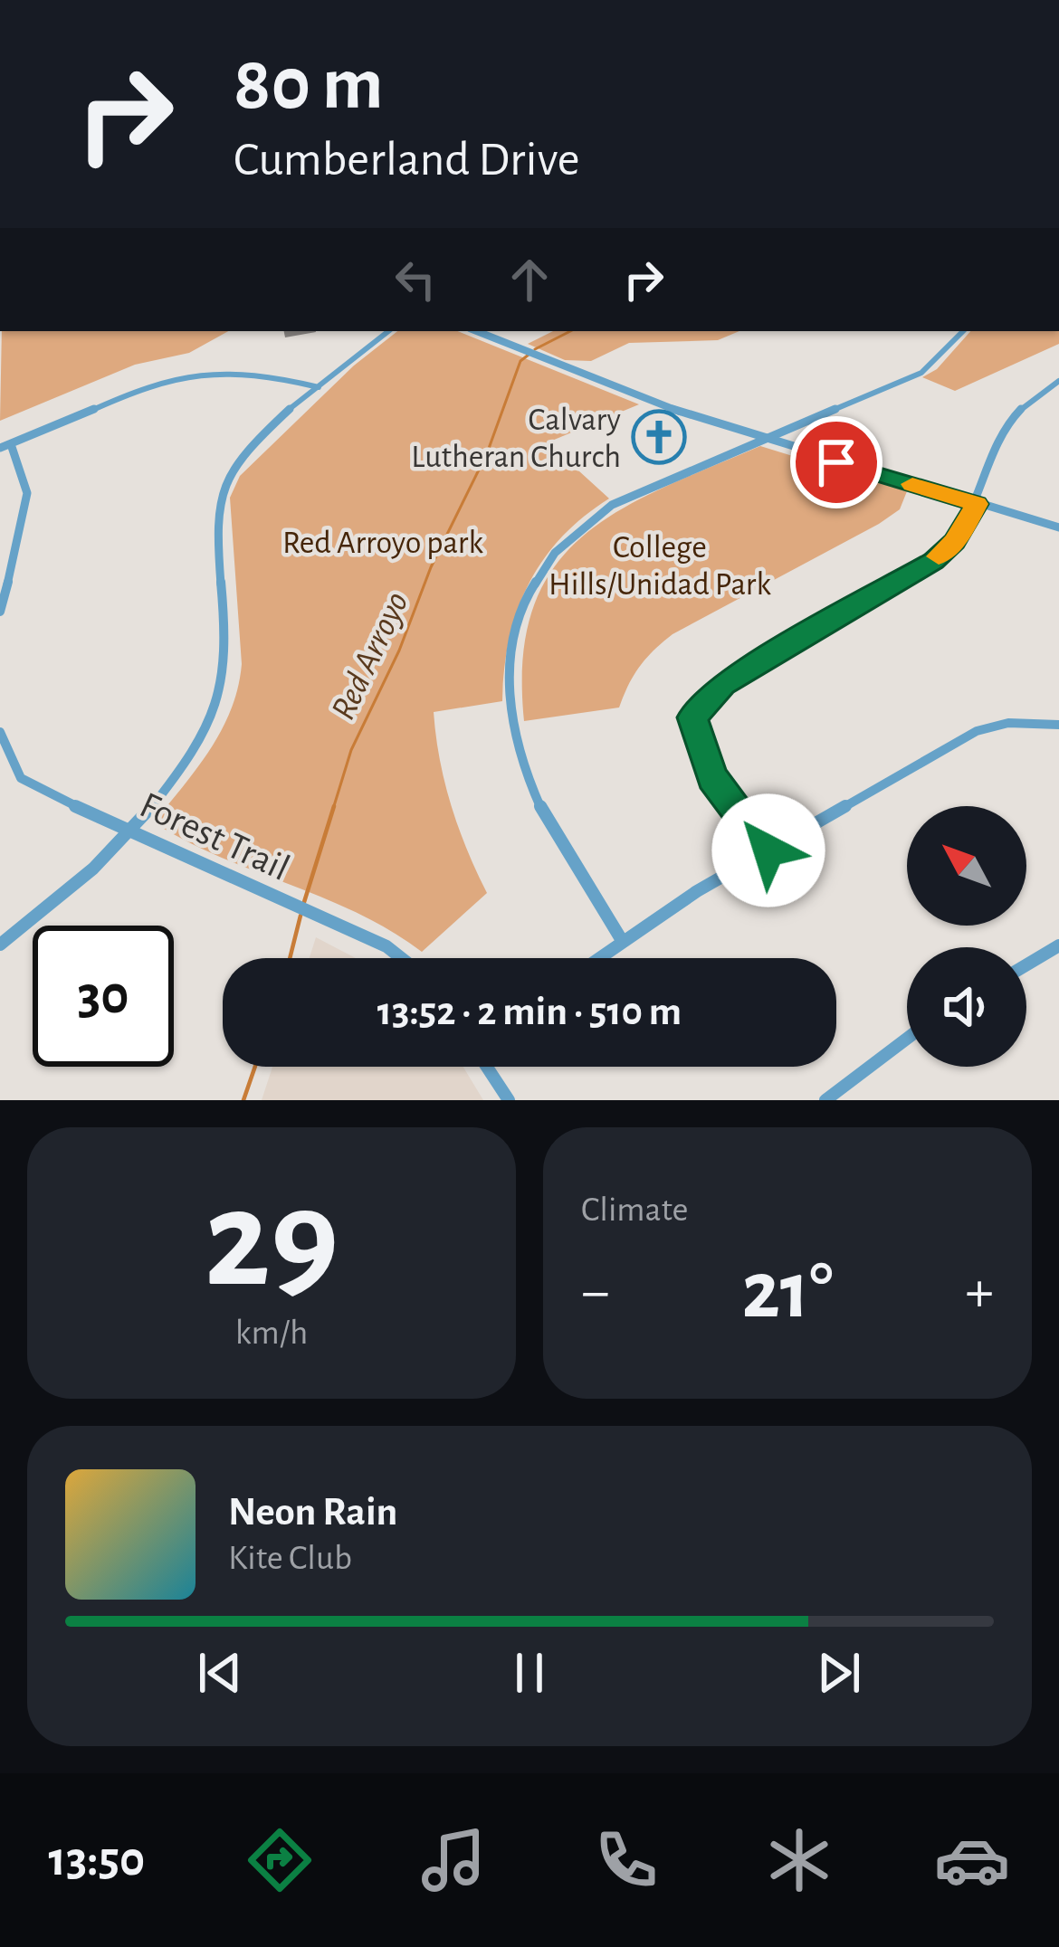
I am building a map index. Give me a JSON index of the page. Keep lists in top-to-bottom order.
{
  "streets": {
    "street": ["Forest Trail"]
  },
  "water": ["Red Arroyo"],
  "parks": ["Red Arroyo park", "College Hills/Unidad Park"],
  "places": {
    "church": ["Calvary Lutheran Church"]
  },
  "north": "top left",
  "page": {
    "turn": ["80 m", "Cumberland Drive"],
    "limit": "30",
    "trip": "13:52 · 2 min · 510 m",
    "tile": [
      ["29", "km/h"],
      "Climate"
    ],
    "heat": ["−", "21°", "+"],
    "song": ["Neon Rain", "Kite Club"],
    "tabs": "13:50"
  }
}
